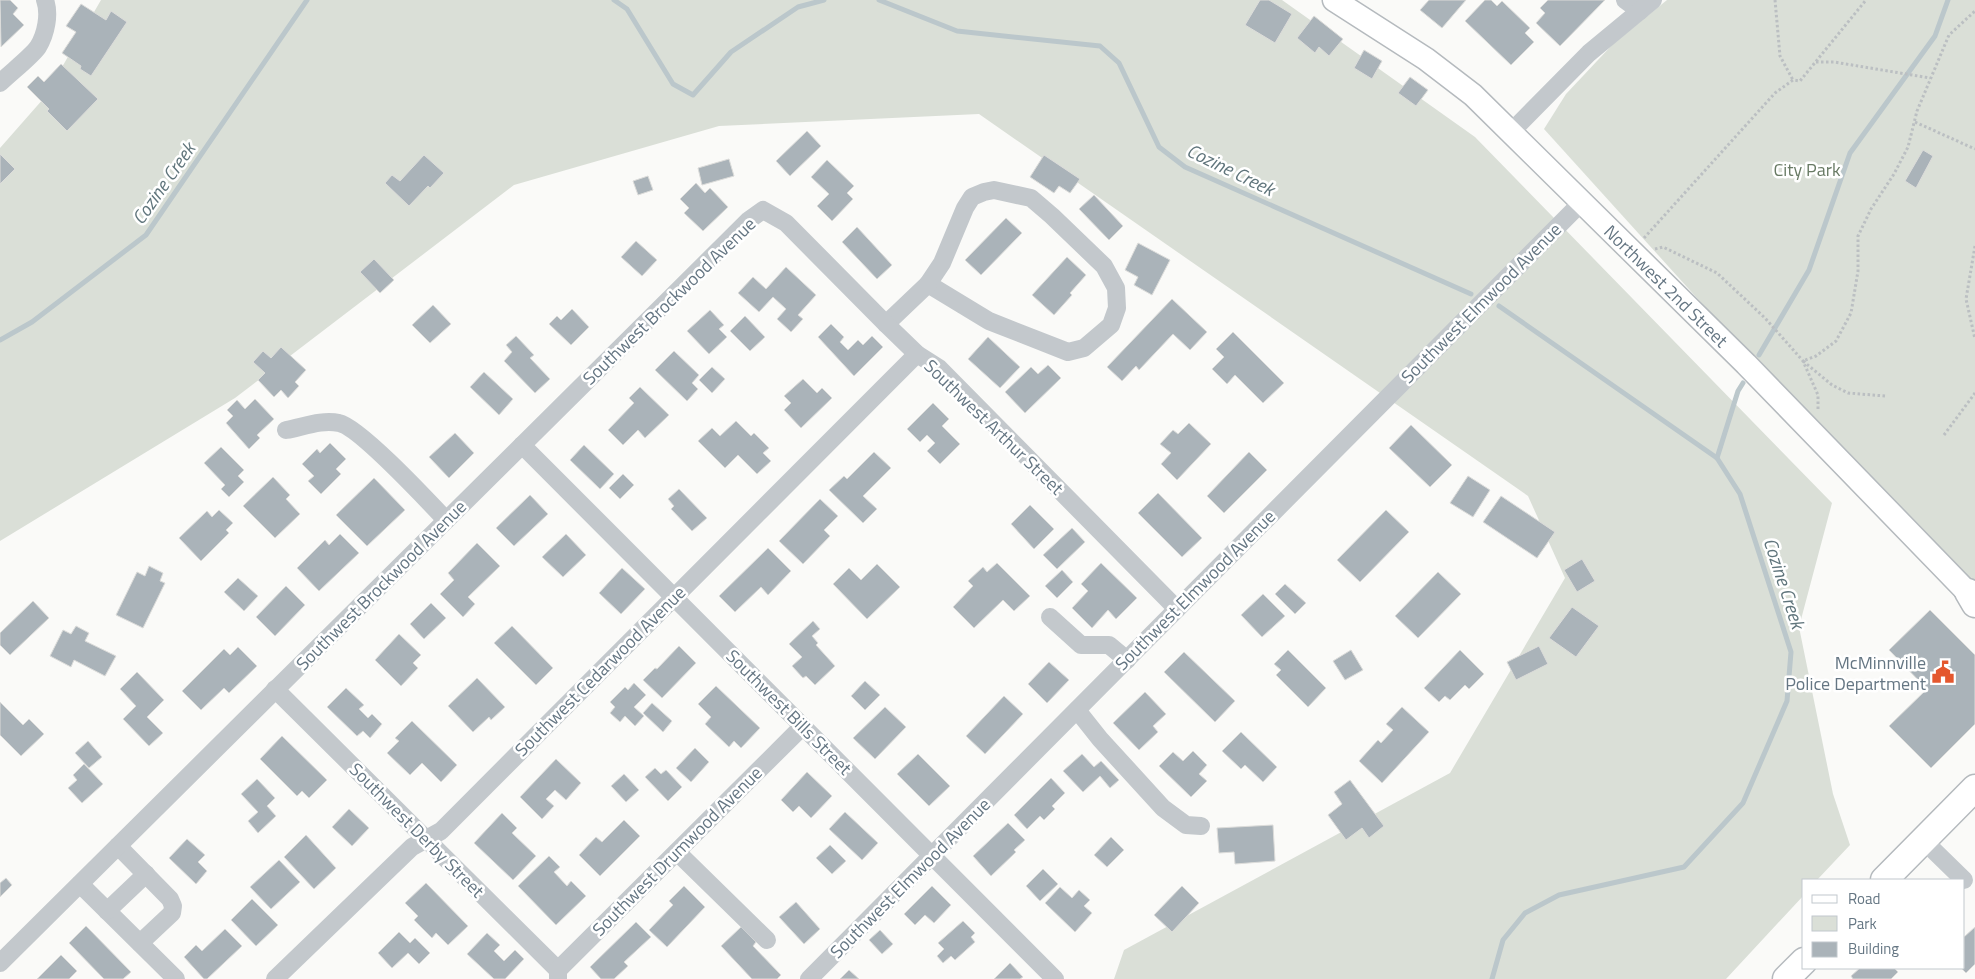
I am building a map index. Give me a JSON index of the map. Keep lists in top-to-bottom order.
{
  "streets": {
    "main road": ["Northwest 2nd Street"],
    "street": [
      "Southwest Brockwood Avenue",
      "Southwest Elmwood Avenue",
      "Southwest Arthur Street",
      "Southwest Cedarwood Avenue",
      "Southwest Bills Street",
      "Southwest Derby Street",
      "Southwest Drumwood Avenue"
    ]
  },
  "crossings": [
    ["Northwest 2nd Street", "Southwest Elmwood Avenue"],
    ["Southwest Brockwood Avenue", "Southwest Arthur Street"],
    ["Southwest Brockwood Avenue", "Southwest Bills Street"],
    ["Southwest Brockwood Avenue", "Southwest Derby Street"],
    ["Southwest Elmwood Avenue", "Southwest Arthur Street"],
    ["Southwest Elmwood Avenue", "Southwest Bills Street"],
    ["Southwest Arthur Street", "Southwest Cedarwood Avenue"],
    ["Southwest Cedarwood Avenue", "Southwest Bills Street"],
    ["Southwest Cedarwood Avenue", "Southwest Derby Street"],
    ["Southwest Bills Street", "Southwest Drumwood Avenue"],
    ["Southwest Derby Street", "Southwest Drumwood Avenue"]
  ],
  "water": ["Cozine Creek"],
  "parks": ["City Park"],
  "places": {
    "public building": ["McMinnville Police Department"]
  },
  "legend": ["Road", "Park", "Building"]
}
